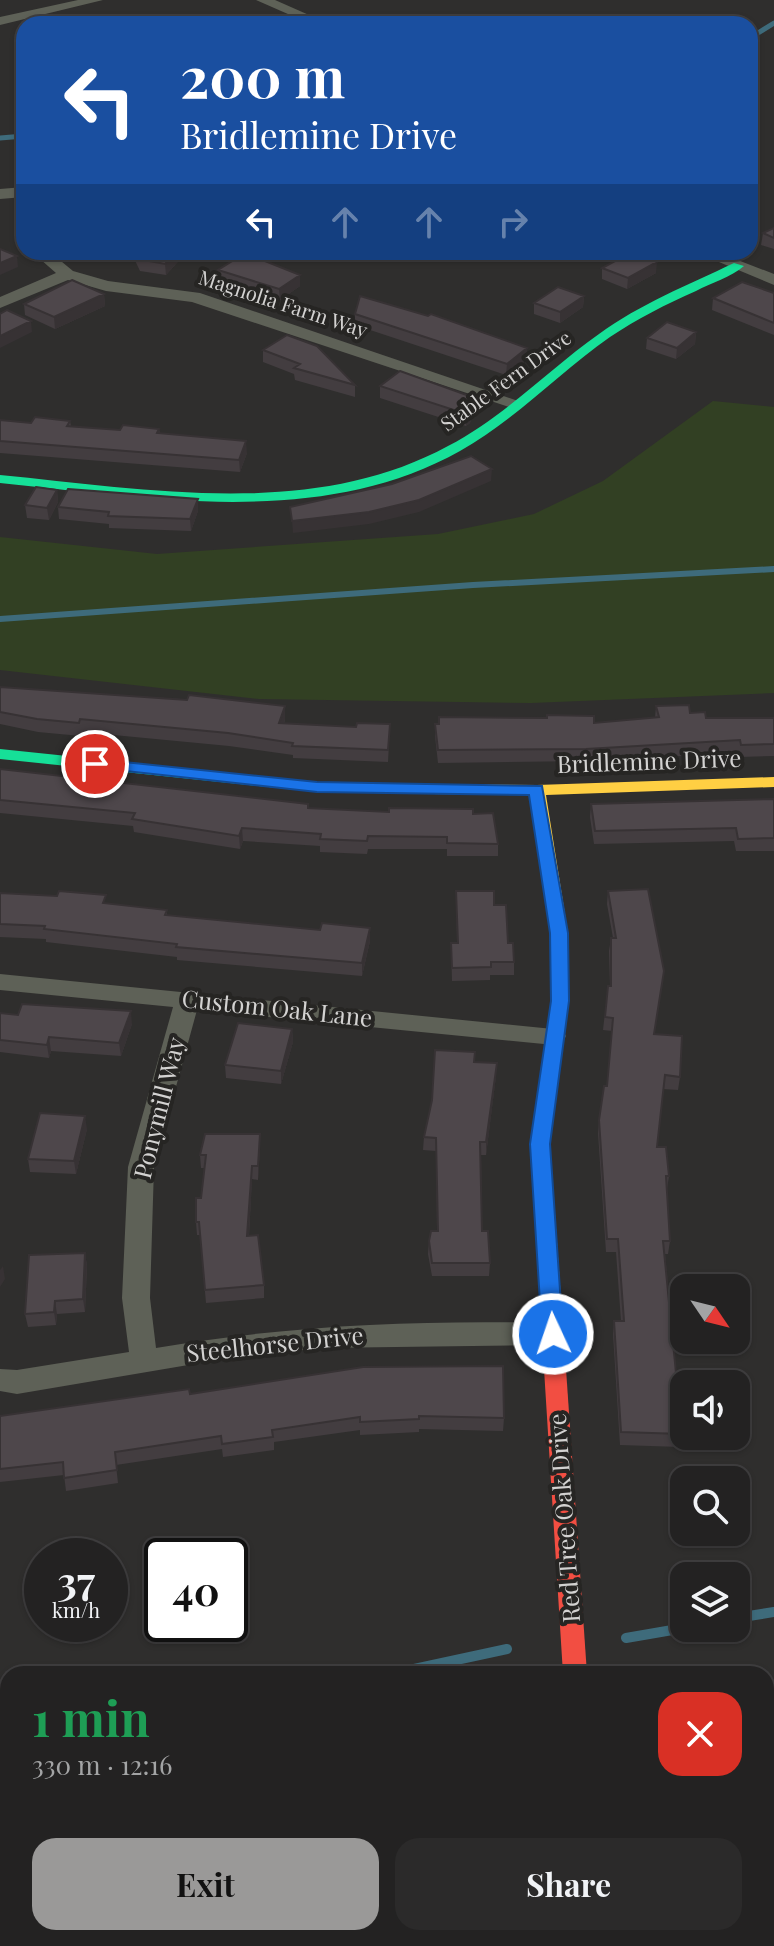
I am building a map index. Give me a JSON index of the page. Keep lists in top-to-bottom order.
{
  "streets": {
    "street": [
      "Magnolia Farm Way",
      "Stable Fern Drive",
      "Bridlemine Drive",
      "Custom Oak Lane",
      "Ponymill Way",
      "Steelhorse Drive",
      "Red Tree Oak Drive"
    ]
  },
  "crossings": [
    ["Magnolia Farm Way", "Stable Fern Drive"],
    ["Bridlemine Drive", "Red Tree Oak Drive"],
    ["Custom Oak Lane", "Ponymill Way"],
    ["Custom Oak Lane", "Red Tree Oak Drive"],
    ["Ponymill Way", "Steelhorse Drive"],
    ["Steelhorse Drive", "Red Tree Oak Drive"]
  ],
  "north": "bottom right",
  "page": {
    "turn": ["200 m", "Bridlemine Drive"],
    "speed": "37 km/h",
    "limit": "40",
    "heading": ["1 min", "330 m · 12:16"],
    "buttons": ["Exit", "Share"]
  }
}
